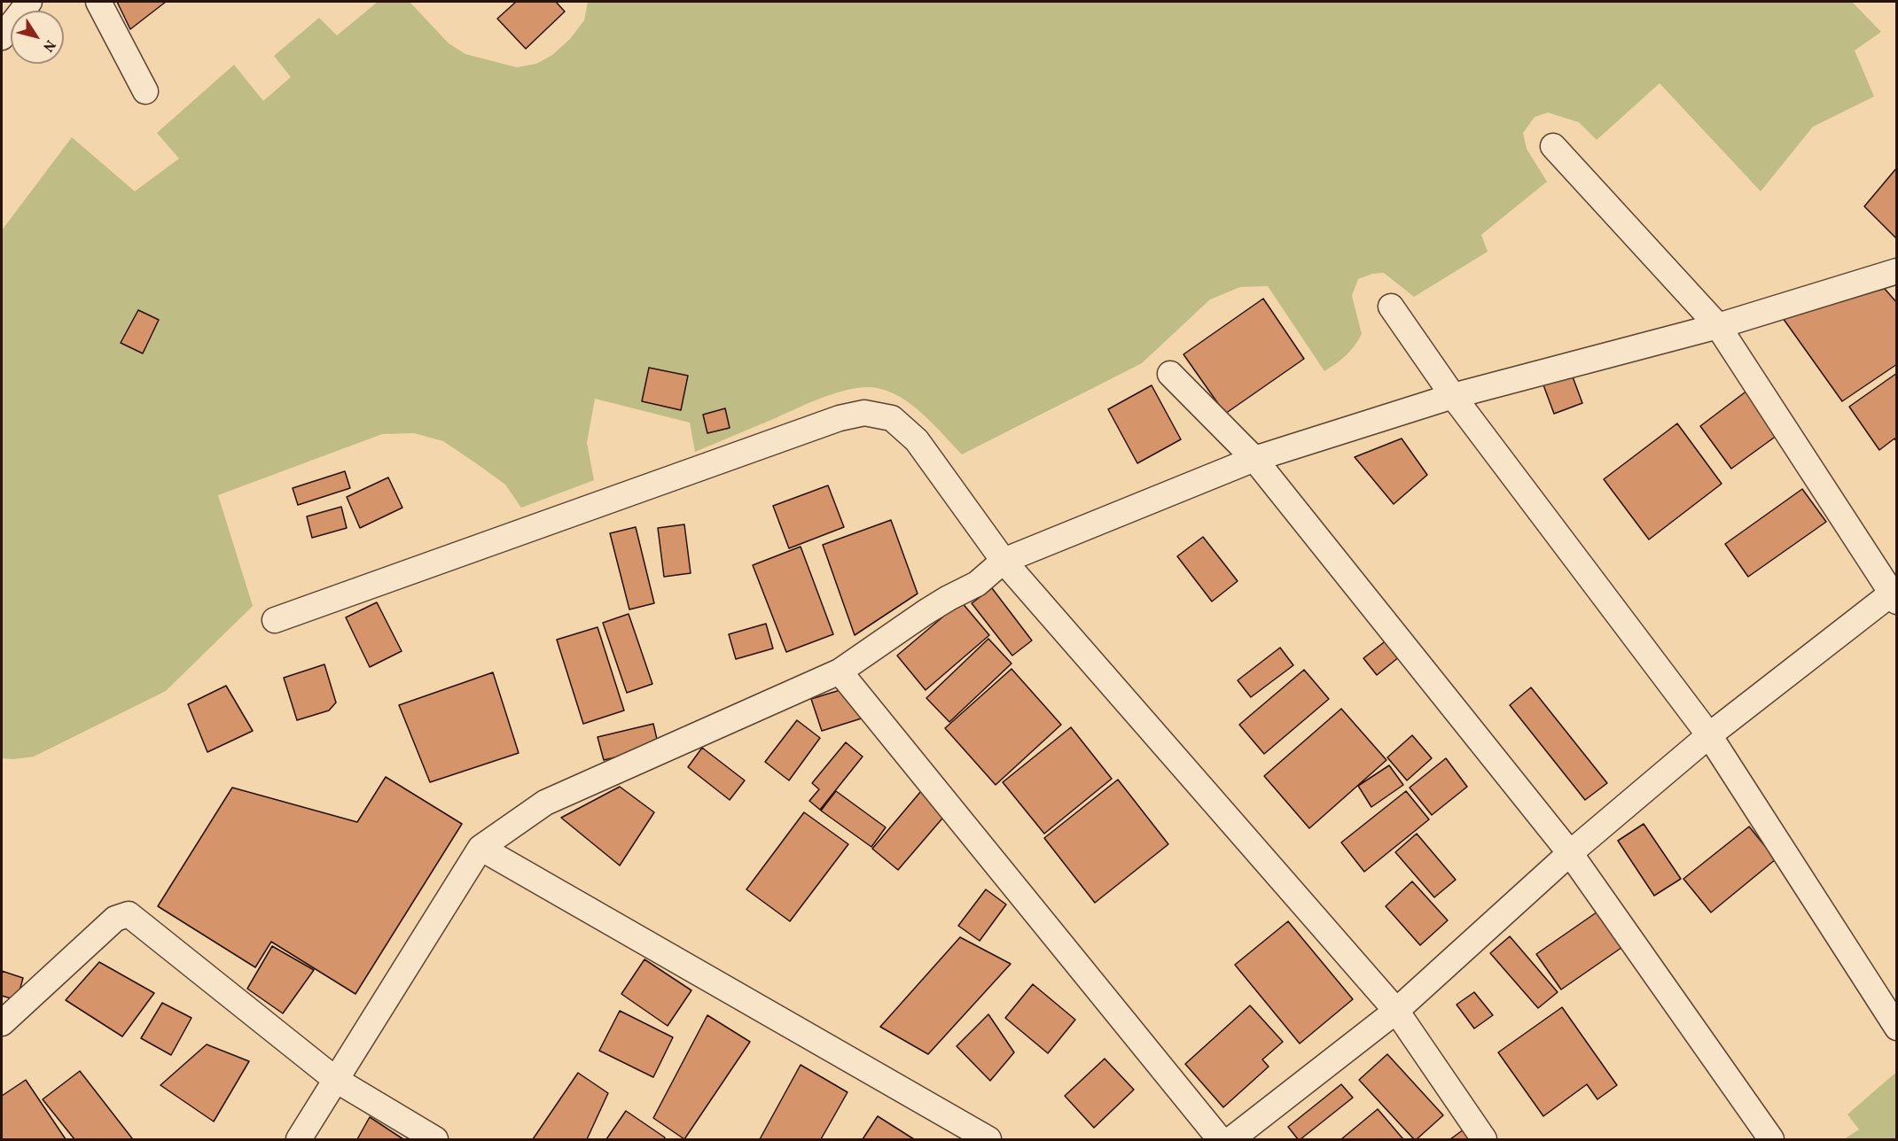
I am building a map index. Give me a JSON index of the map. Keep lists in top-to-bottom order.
{
  "north": "bottom right"
}
